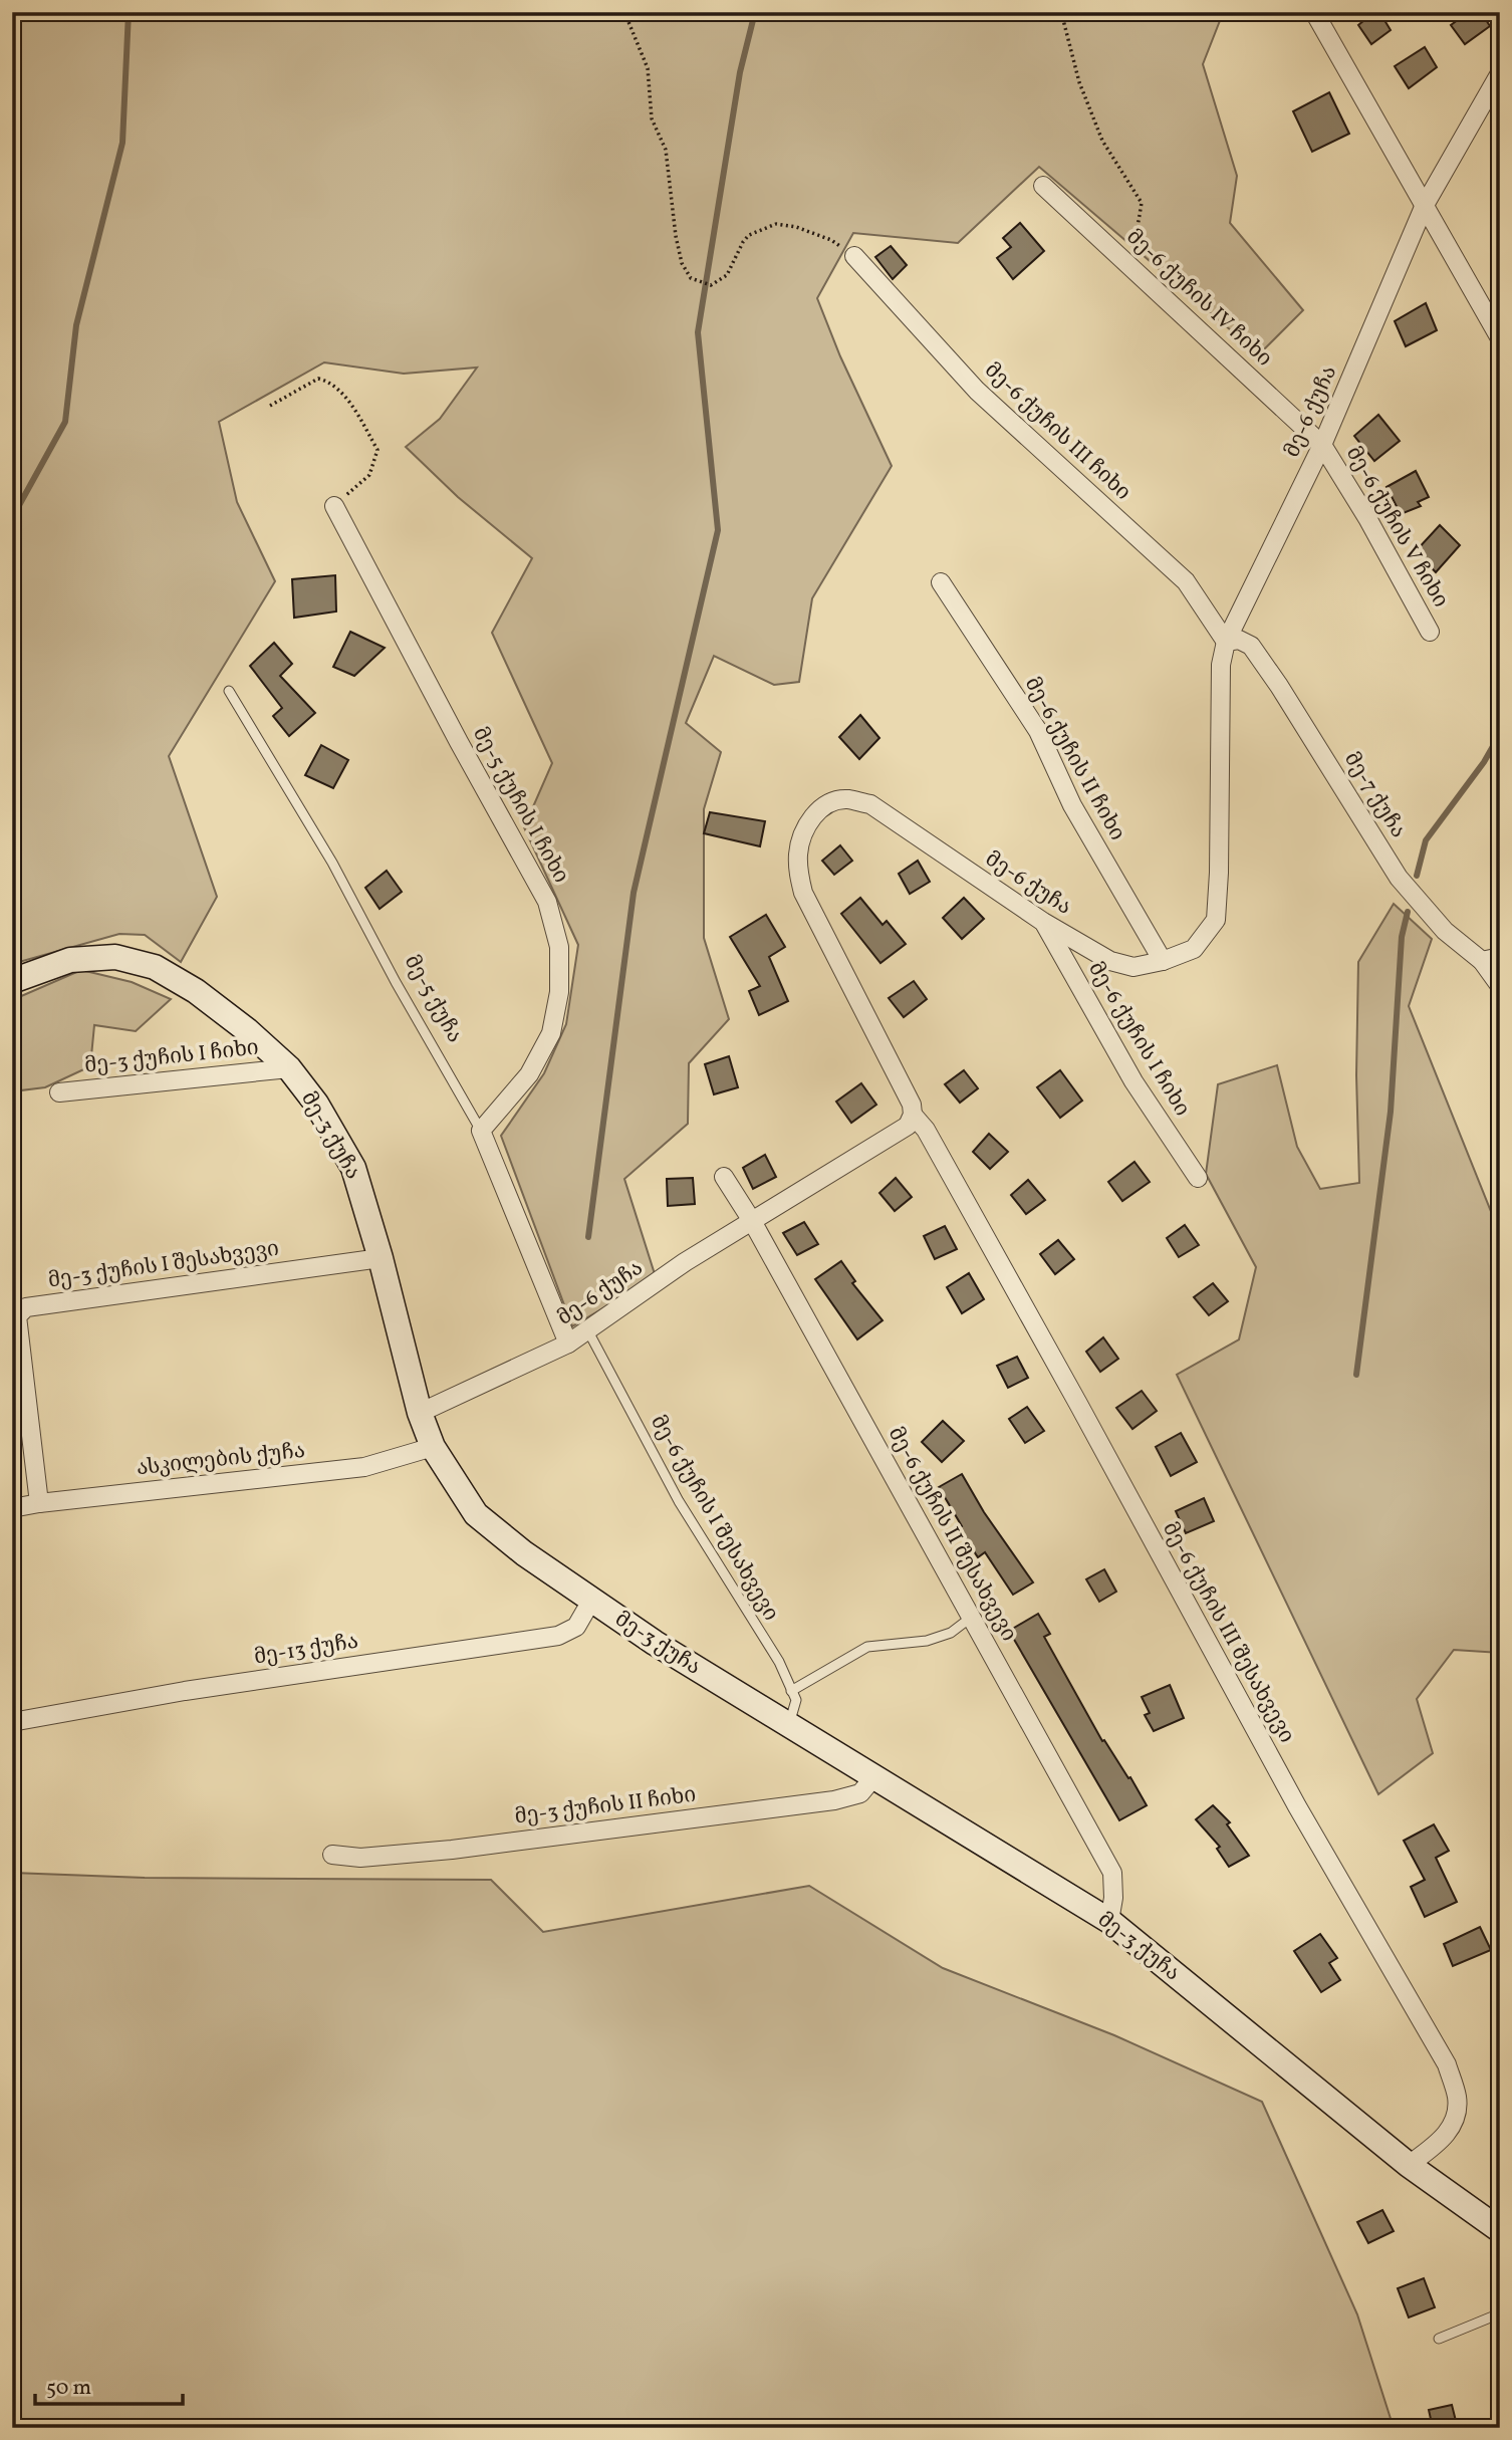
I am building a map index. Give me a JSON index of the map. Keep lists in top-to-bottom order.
{
  "streets": {
    "street": [
      "მე-6 ქუჩის IV ჩიხი",
      "მე-6 ქუჩა",
      "მე-6 ქუჩის III ჩიხი",
      "მე-6 ქუჩის V ჩიხი",
      "მე-6 ქუჩის II ჩიხი",
      "მე-7 ქუჩა",
      "მე-5 ქუჩის I ჩიხი",
      "მე-5 ქუჩა",
      "მე-6 ქუჩის I ჩიხი",
      "მე-3 ქუჩის I ჩიხი",
      "მე-3 ქუჩა",
      "მე-3 ქუჩის I შესახვევი",
      "ასკილების ქუჩა",
      "მე-6 ქუჩის II შესახვევი",
      "მე-6 ქუჩის III შესახვევი",
      "მე-13 ქუჩა",
      "მე-3 ქუჩის II ჩიხი"
    ],
    "lane": ["მე-6 ქუჩის I შესახვევი"]
  },
  "crossings": [
    ["მე-6 ქუჩის IV ჩიხი", "მე-6 ქუჩა"],
    ["მე-6 ქუჩის IV ჩიხი", "მე-6 ქუჩის V ჩიხი"],
    ["მე-6 ქუჩა", "მე-6 ქუჩის III ჩიხი"],
    ["მე-6 ქუჩა", "მე-6 ქუჩის V ჩიხი"],
    ["მე-6 ქუჩა", "მე-6 ქუჩის II ჩიხი"],
    ["მე-6 ქუჩა", "მე-7 ქუჩა"],
    ["მე-6 ქუჩა", "მე-5 ქუჩა"],
    ["მე-6 ქუჩა", "მე-6 ქუჩის I ჩიხი"],
    ["მე-6 ქუჩა", "მე-3 ქუჩა"],
    ["მე-6 ქუჩა", "მე-6 ქუჩის I შესახვევი"],
    ["მე-6 ქუჩა", "მე-6 ქუჩის II შესახვევი"],
    ["მე-6 ქუჩა", "მე-6 ქუჩის III შესახვევი"],
    ["მე-6 ქუჩის III ჩიხი", "მე-7 ქუჩა"],
    ["მე-5 ქუჩის I ჩიხი", "მე-5 ქუჩა"],
    ["მე-3 ქუჩის I ჩიხი", "მე-3 ქუჩა"],
    ["მე-3 ქუჩა", "მე-3 ქუჩის I შესახვევი"],
    ["მე-3 ქუჩა", "ასკილების ქუჩა"],
    ["მე-3 ქუჩა", "მე-6 ქუჩის I შესახვევი"],
    ["მე-3 ქუჩა", "მე-6 ქუჩის II შესახვევი"],
    ["მე-3 ქუჩა", "მე-6 ქუჩის III შესახვევი"],
    ["მე-3 ქუჩა", "მე-13 ქუჩა"],
    ["მე-3 ქუჩა", "მე-3 ქუჩის II ჩიხი"],
    ["მე-3 ქუჩის I შესახვევი", "ასკილების ქუჩა"]
  ],
  "scale_bar": "50 m"
}
